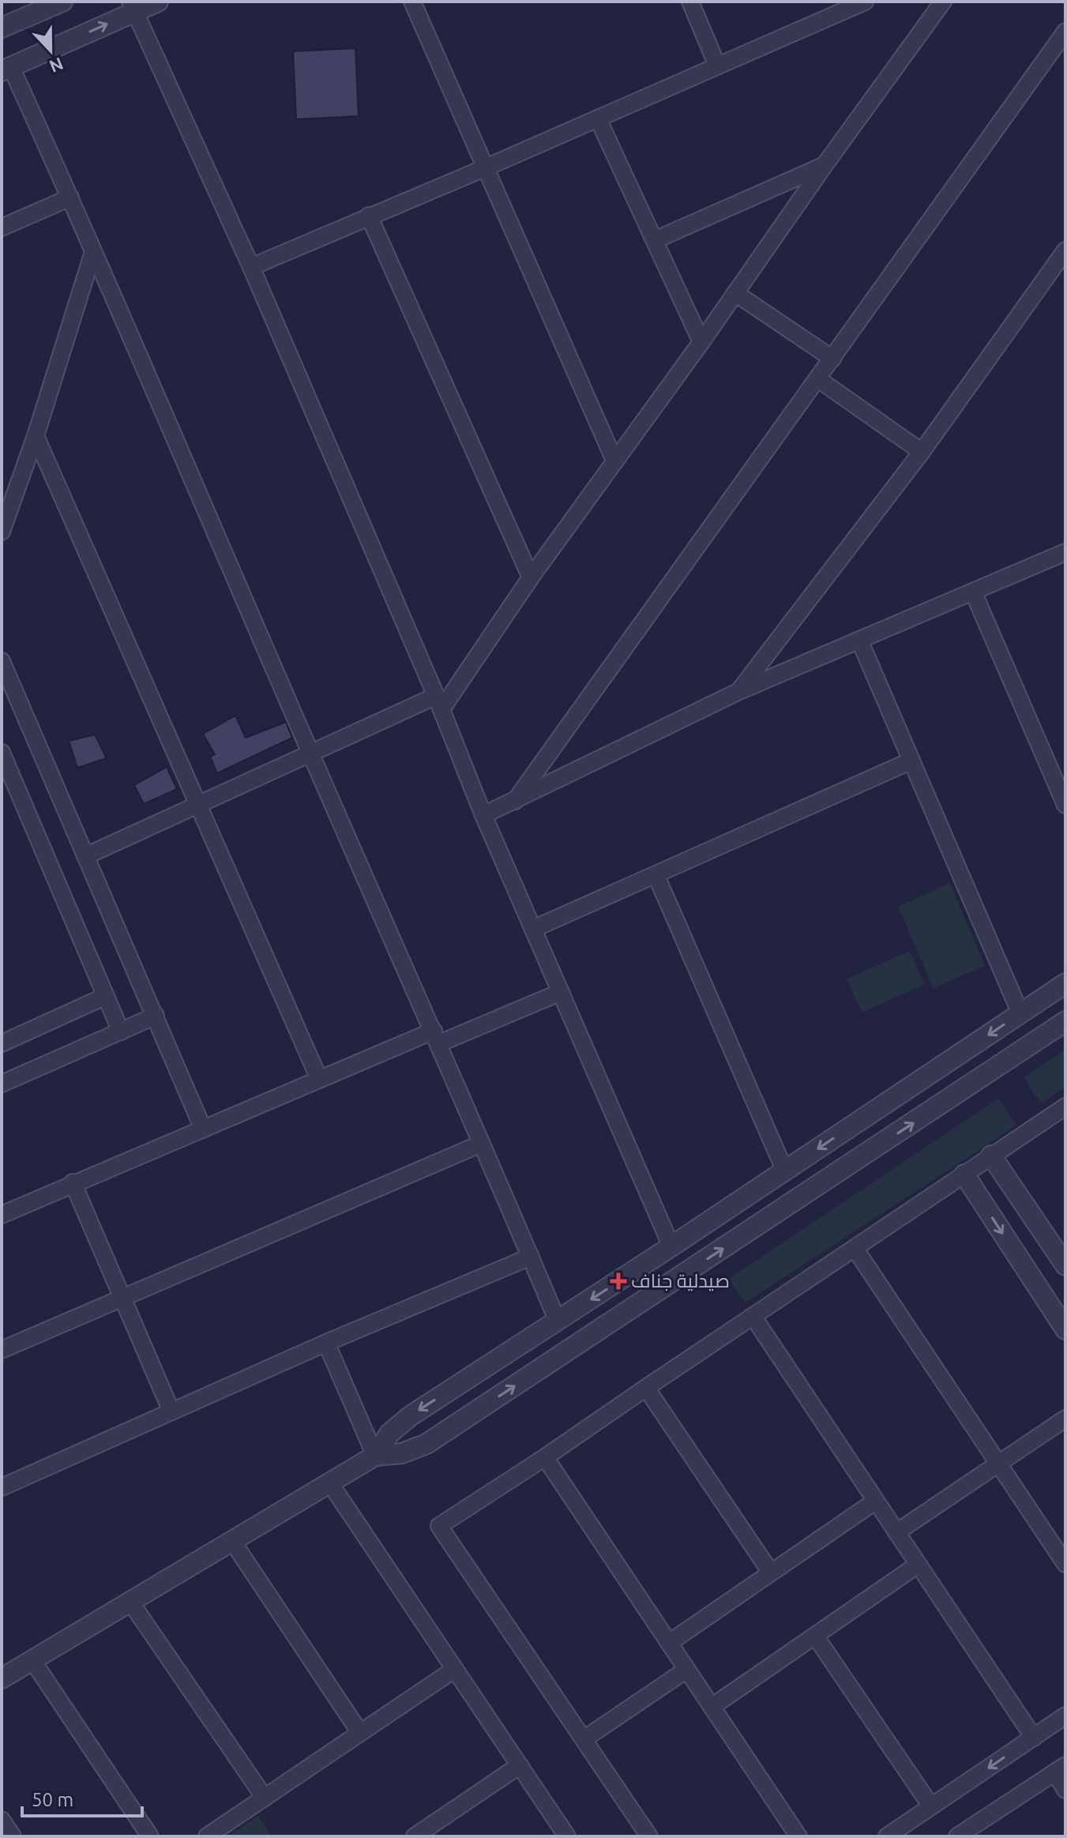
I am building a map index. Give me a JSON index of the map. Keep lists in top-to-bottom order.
{
  "places": {
    "health": ["صيدلية جناف"]
  },
  "scale_bar": "50 m",
  "north": "bottom"
}
